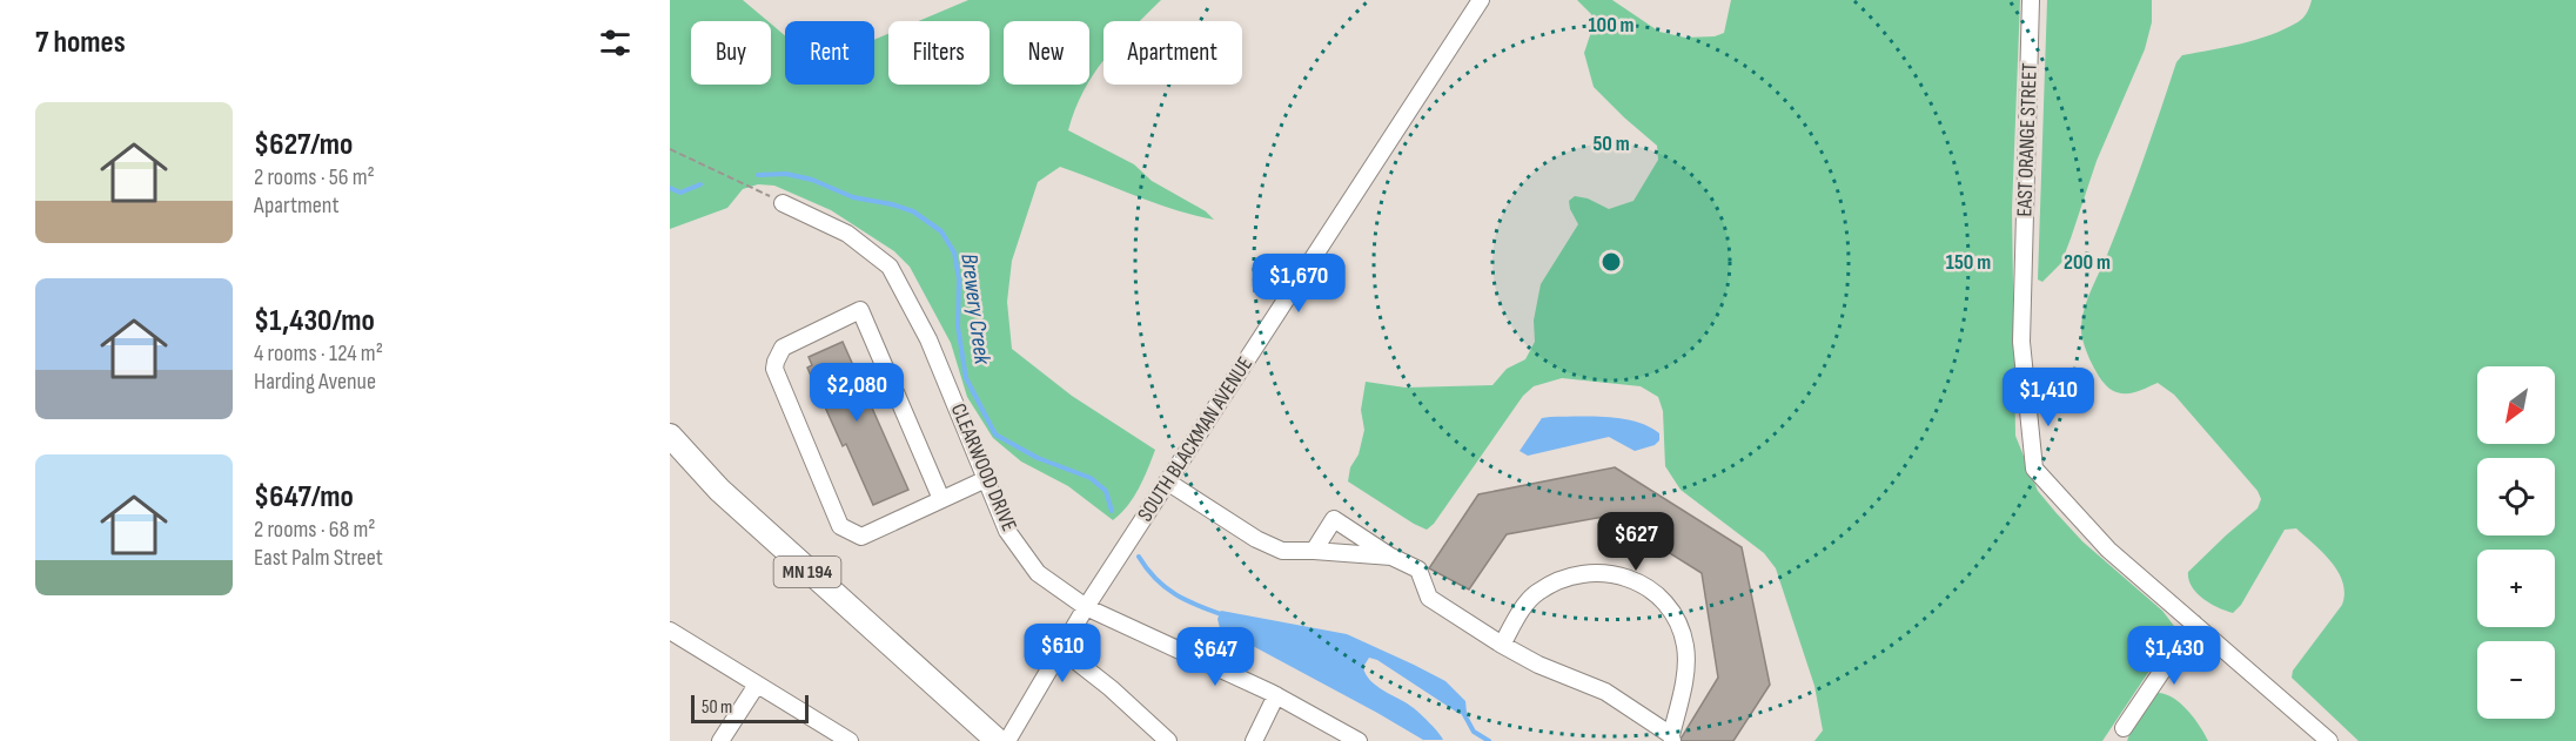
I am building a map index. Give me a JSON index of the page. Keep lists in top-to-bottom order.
{
  "streets": {
    "highway": ["MN 194"],
    "street": ["EAST ORANGE STREET", "SOUTH BLACKMAN AVENUE", "CLEARWOOD DRIVE"]
  },
  "crossings": [
    ["SOUTH BLACKMAN AVENUE", "CLEARWOOD DRIVE"]
  ],
  "water": ["Brewery Creek"],
  "scale_bar": "50 m",
  "north": "bottom left",
  "page": {
    "heading": "7 homes",
    "chip": [
      "Buy",
      "Rent",
      "Filters",
      "New",
      "Apartment"
    ],
    "list": [
      {
        "name": "$627/mo",
        "note": "2 rooms · 56 m² · Apartment"
      },
      {
        "name": "$1,430/mo",
        "note": "4 rooms · 124 m² · Harding Avenue"
      },
      {
        "name": "$647/mo",
        "note": "2 rooms · 68 m² · East Palm Street"
      }
    ],
    "price": [
      "$1,670",
      "$2,080",
      "$1,410",
      "$627",
      "$610",
      "$1,430",
      "$647"
    ],
    "map_buttons": ["+", "−"],
    "scale": "50 m"
  },
  "rings": [
    "100 m",
    "50 m",
    "150 m",
    "200 m"
  ]
}
